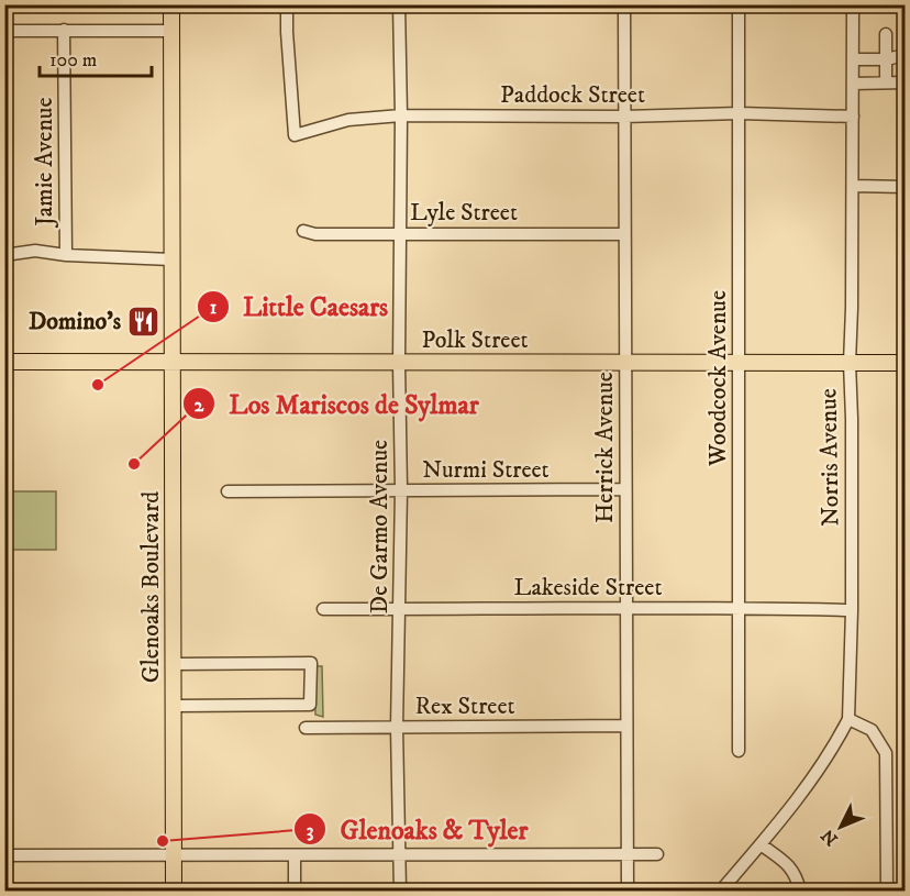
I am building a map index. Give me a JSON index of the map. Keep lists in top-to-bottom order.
{
  "streets": {
    "main road": ["Polk Street", "Glenoaks Boulevard"],
    "street": [
      "Paddock Street",
      "Jamie Avenue",
      "Lyle Street",
      "Woodcock Avenue",
      "Herrick Avenue",
      "Norris Avenue",
      "Nurmi Street",
      "De Garmo Avenue",
      "Lakeside Street",
      "Rex Street"
    ]
  },
  "crossings": [
    ["Paddock Street", "Woodcock Avenue"],
    ["Paddock Street", "Herrick Avenue"],
    ["Paddock Street", "Norris Avenue"],
    ["Paddock Street", "De Garmo Avenue"],
    ["Lyle Street", "Herrick Avenue"],
    ["Lyle Street", "De Garmo Avenue"],
    ["Polk Street", "Woodcock Avenue"],
    ["Polk Street", "Herrick Avenue"],
    ["Polk Street", "Norris Avenue"],
    ["Polk Street", "De Garmo Avenue"],
    ["Polk Street", "Glenoaks Boulevard"],
    ["Woodcock Avenue", "Lakeside Street"],
    ["Herrick Avenue", "Nurmi Street"],
    ["Herrick Avenue", "Lakeside Street"],
    ["Herrick Avenue", "Rex Street"],
    ["Norris Avenue", "Lakeside Street"],
    ["Nurmi Street", "De Garmo Avenue"],
    ["De Garmo Avenue", "Lakeside Street"],
    ["De Garmo Avenue", "Rex Street"]
  ],
  "places": {
    "restaurant": ["Domino's"],
    "other": ["Little Caesars", "Los Mariscos de Sylmar", "Glenoaks & Tyler"]
  },
  "scale_bar": "100 m",
  "north": "bottom left"
}
